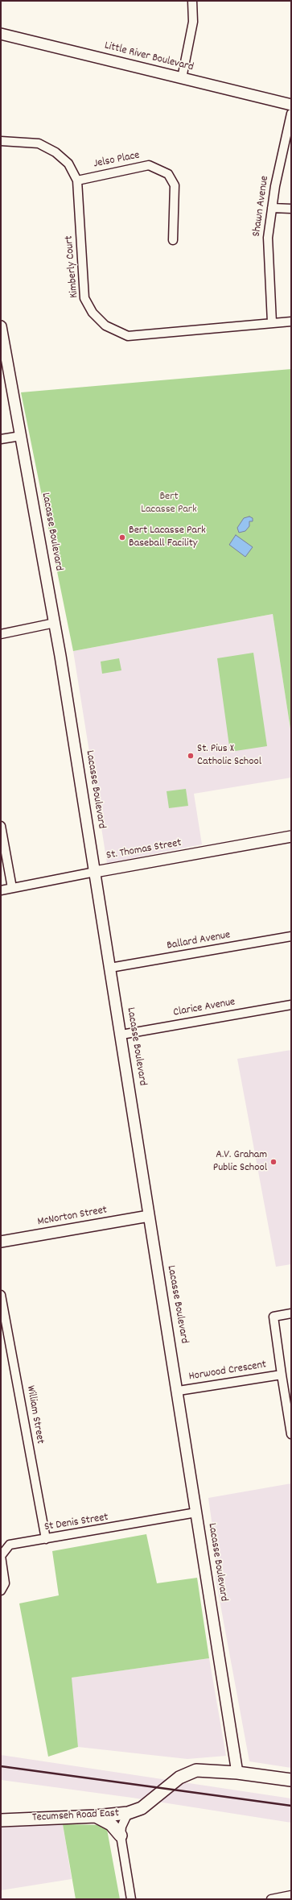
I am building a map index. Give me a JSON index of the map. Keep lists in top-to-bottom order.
{
  "streets": {
    "main road": ["Tecumseh Road East"],
    "street": [
      "Little River Boulevard",
      "Jelso Place",
      "Shawn Avenue",
      "Kimberly Court",
      "Lacasse Boulevard",
      "St. Thomas Street",
      "Ballard Avenue",
      "Clarice Avenue",
      "McNorton Street",
      "Horwood Crescent",
      "William Street",
      "St Denis Street"
    ]
  },
  "crossings": [
    ["Jelso Place", "Kimberly Court"],
    ["Shawn Avenue", "Kimberly Court"],
    ["Lacasse Boulevard", "St. Thomas Street"],
    ["Lacasse Boulevard", "Ballard Avenue"],
    ["Lacasse Boulevard", "Clarice Avenue"],
    ["Lacasse Boulevard", "McNorton Street"],
    ["Lacasse Boulevard", "Horwood Crescent"],
    ["Lacasse Boulevard", "St Denis Street"],
    ["Lacasse Boulevard", "Tecumseh Road East"],
    ["William Street", "St Denis Street"]
  ],
  "parks": ["Bert Lacasse Park"],
  "places": ["Bert Lacasse Park Baseball Facility", "St. Pius X Catholic School", "A.V. Graham Public School"]
}
